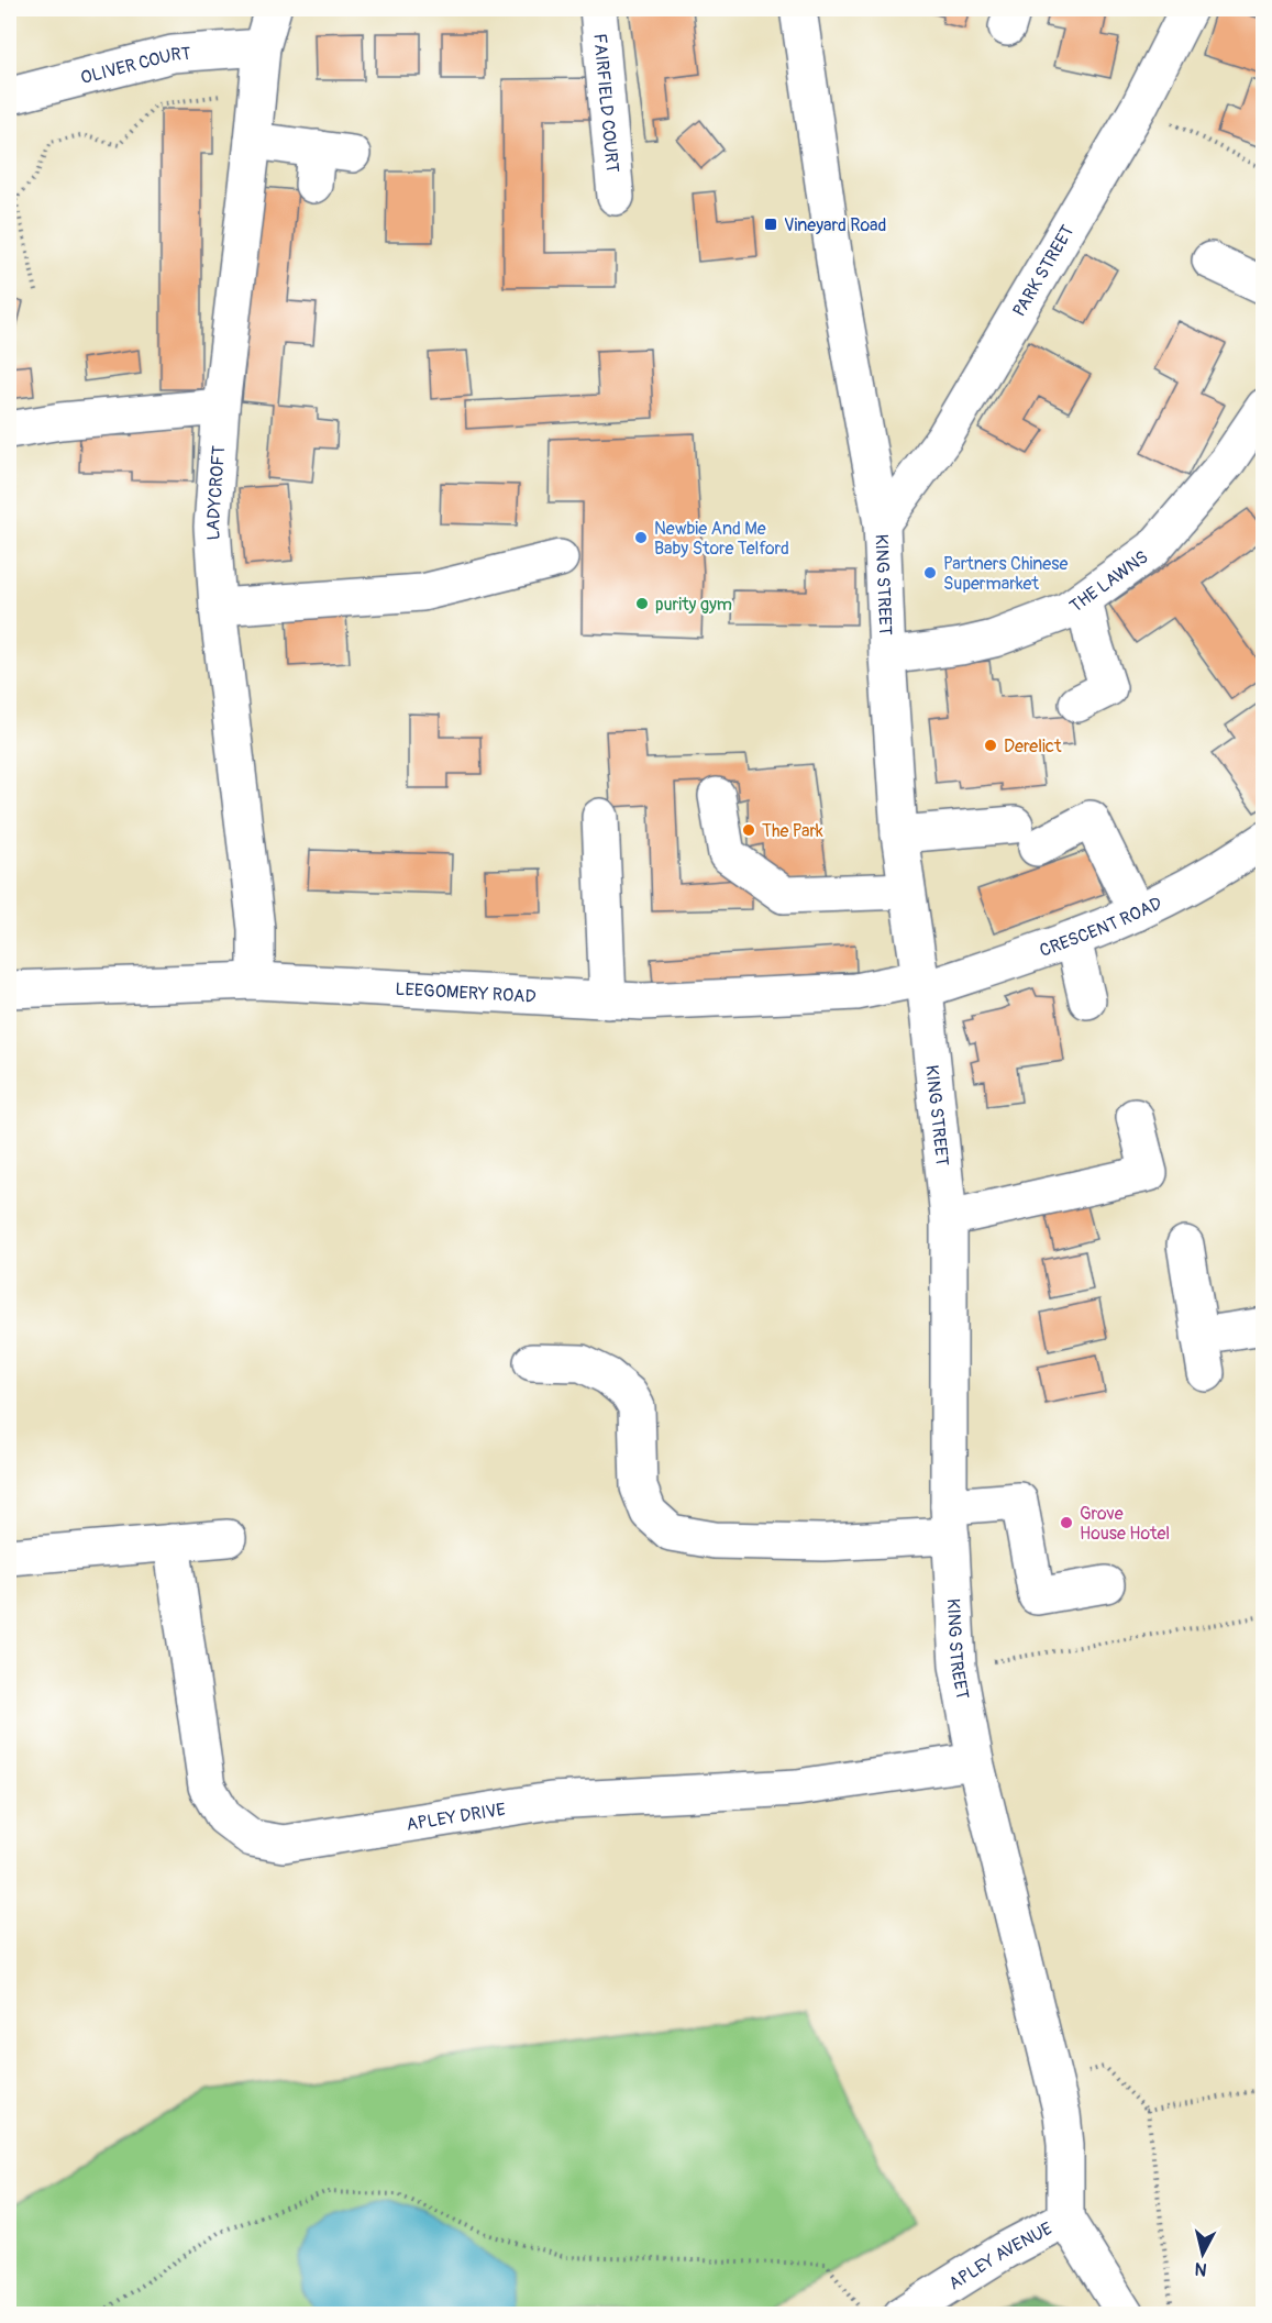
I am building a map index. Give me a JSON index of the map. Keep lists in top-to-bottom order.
{
  "streets": {
    "street": [
      "OLIVER COURT",
      "FAIRFIELD COURT",
      "PARK STREET",
      "LADYCROFT",
      "THE LAWNS",
      "KING STREET",
      "CRESCENT ROAD",
      "LEEGOMERY ROAD",
      "APLEY DRIVE",
      "APLEY AVENUE"
    ]
  },
  "crossings": [
    ["OLIVER COURT", "LADYCROFT"],
    ["PARK STREET", "KING STREET"],
    ["LADYCROFT", "LEEGOMERY ROAD"],
    ["THE LAWNS", "KING STREET"],
    ["KING STREET", "CRESCENT ROAD"],
    ["KING STREET", "LEEGOMERY ROAD"],
    ["KING STREET", "APLEY DRIVE"],
    ["KING STREET", "APLEY AVENUE"],
    ["CRESCENT ROAD", "LEEGOMERY ROAD"]
  ],
  "places": {
    "transit": ["Vineyard Road"],
    "other": [
      "Newbie And Me Baby Store Telford",
      "Partners Chinese Supermarket",
      "purity gym",
      "Derelict",
      "The Park",
      "Grove House Hotel"
    ]
  },
  "north": "bottom"
}
